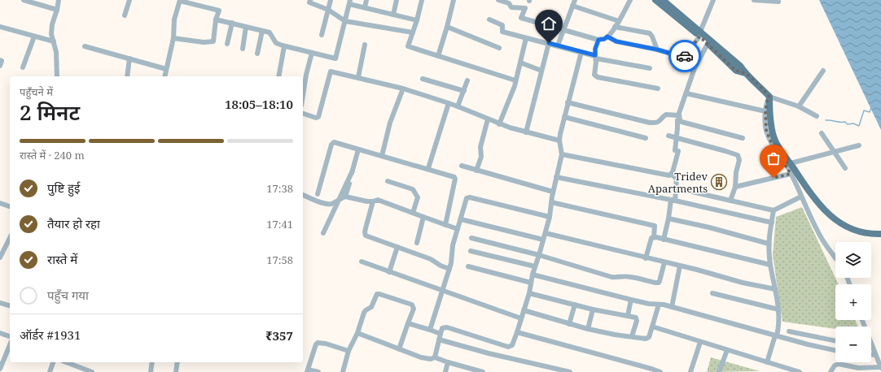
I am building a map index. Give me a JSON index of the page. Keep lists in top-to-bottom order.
{
  "places": {
    "building": ["Tridev Apartments"]
  },
  "page": {
    "heading": ["2 मिनट", "पहुँचने में", "18:05–18:10"],
    "panel": ["ऑर्डर #1931", "₹357"],
    "bar": "रास्ते में · 240 m",
    "list": [
      ["पुष्टि हुई", "17:38"],
      ["तैयार हो रहा", "17:41"],
      ["रास्ते में", "17:58"],
      "पहुँच गया"
    ],
    "map_buttons": ["+", "−"]
  }
}
